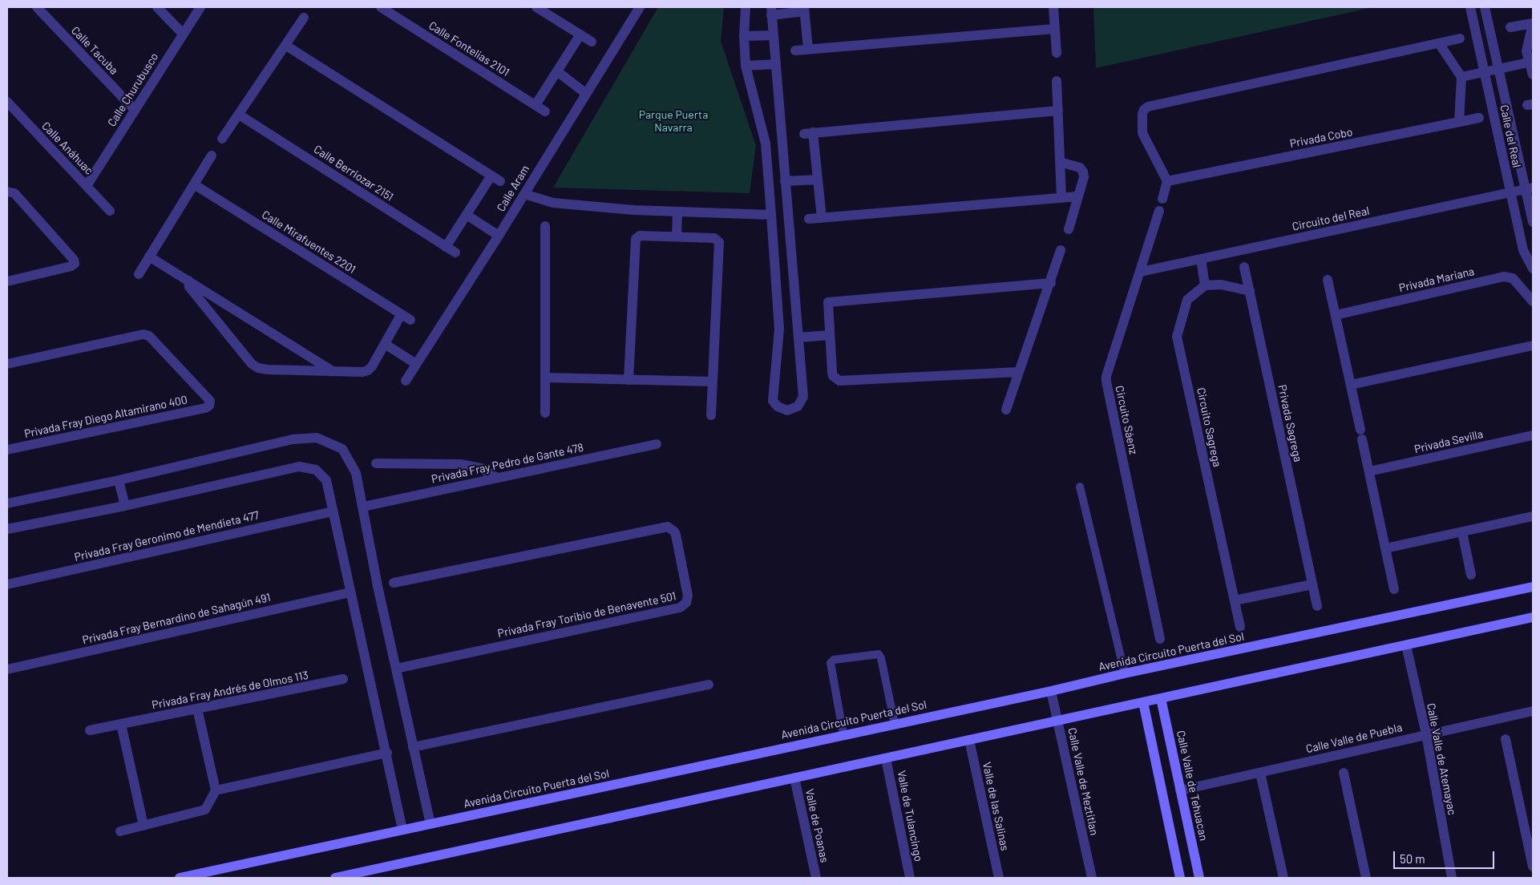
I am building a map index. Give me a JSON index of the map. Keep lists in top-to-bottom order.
{
  "streets": {
    "street": [
      "Calle Fontelias 2101",
      "Calle Tacuba",
      "Calle Churubusco",
      "Calle del Real",
      "Privada Cobo",
      "Calle Anáhuac",
      "Calle Berriozar 2151",
      "Calle Aram",
      "Circuito del Real",
      "Calle Mirafuentes 2201",
      "Privada Mariana",
      "Privada Fray Diego Altamirano 400",
      "Circuito Sáenz",
      "Privada Sagrega",
      "Circuito Sagrega",
      "Privada Sevilla",
      "Privada Fray Pedro de Gante 478",
      "Privada Fray Geronimo de Mendieta 477",
      "Privada Fray Toribio de Benavente 501",
      "Privada Fray Bernardino de Sahagún 491",
      "Avenida Circuito Puerta del Sol",
      "Privada Fray Andrés de Olmos 113",
      "Calle Valle de Puebla",
      "Calle Valle de Atemayac",
      "Calle Valle de Meztitlan",
      "Calle Valle de Tehuacan",
      "Valle de las Salinas",
      "Valle de Tulancingo",
      "Valle de Poanas"
    ]
  },
  "crossings": [
    ["Calle Tacuba", "Calle Churubusco"],
    ["Calle Churubusco", "Calle Anáhuac"],
    ["Calle del Real", "Circuito del Real"],
    ["Circuito del Real", "Circuito Sáenz"],
    ["Avenida Circuito Puerta del Sol", "Calle Valle de Meztitlan"],
    ["Calle Valle de Puebla", "Calle Valle de Atemayac"],
    ["Calle Valle de Puebla", "Calle Valle de Tehuacan"]
  ],
  "parks": ["Parque Puerta Navarra"],
  "scale_bar": "50 m"
}
